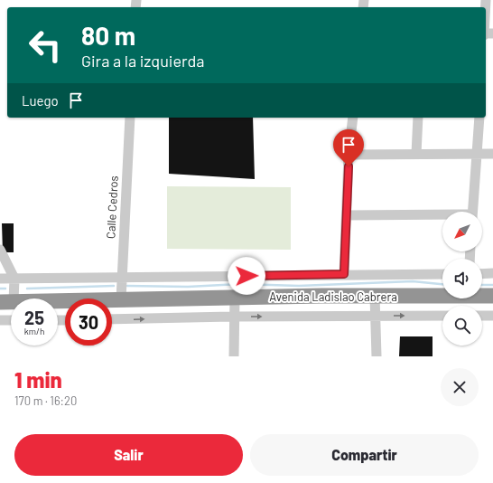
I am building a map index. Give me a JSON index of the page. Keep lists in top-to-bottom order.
{
  "streets": {
    "highway": ["Avenida Ladislao Cabrera"],
    "street": ["Calle Cedros"]
  },
  "crossings": [
    ["Calle Cedros", "Avenida Ladislao Cabrera"]
  ],
  "north": "bottom left",
  "page": {
    "turn": ["80 m", "Gira a la izquierda"],
    "then": "Luego",
    "speed": "25 km/h",
    "limit": "30",
    "heading": ["1 min", "170 m · 16:20"],
    "buttons": ["Salir", "Compartir"]
  }
}
